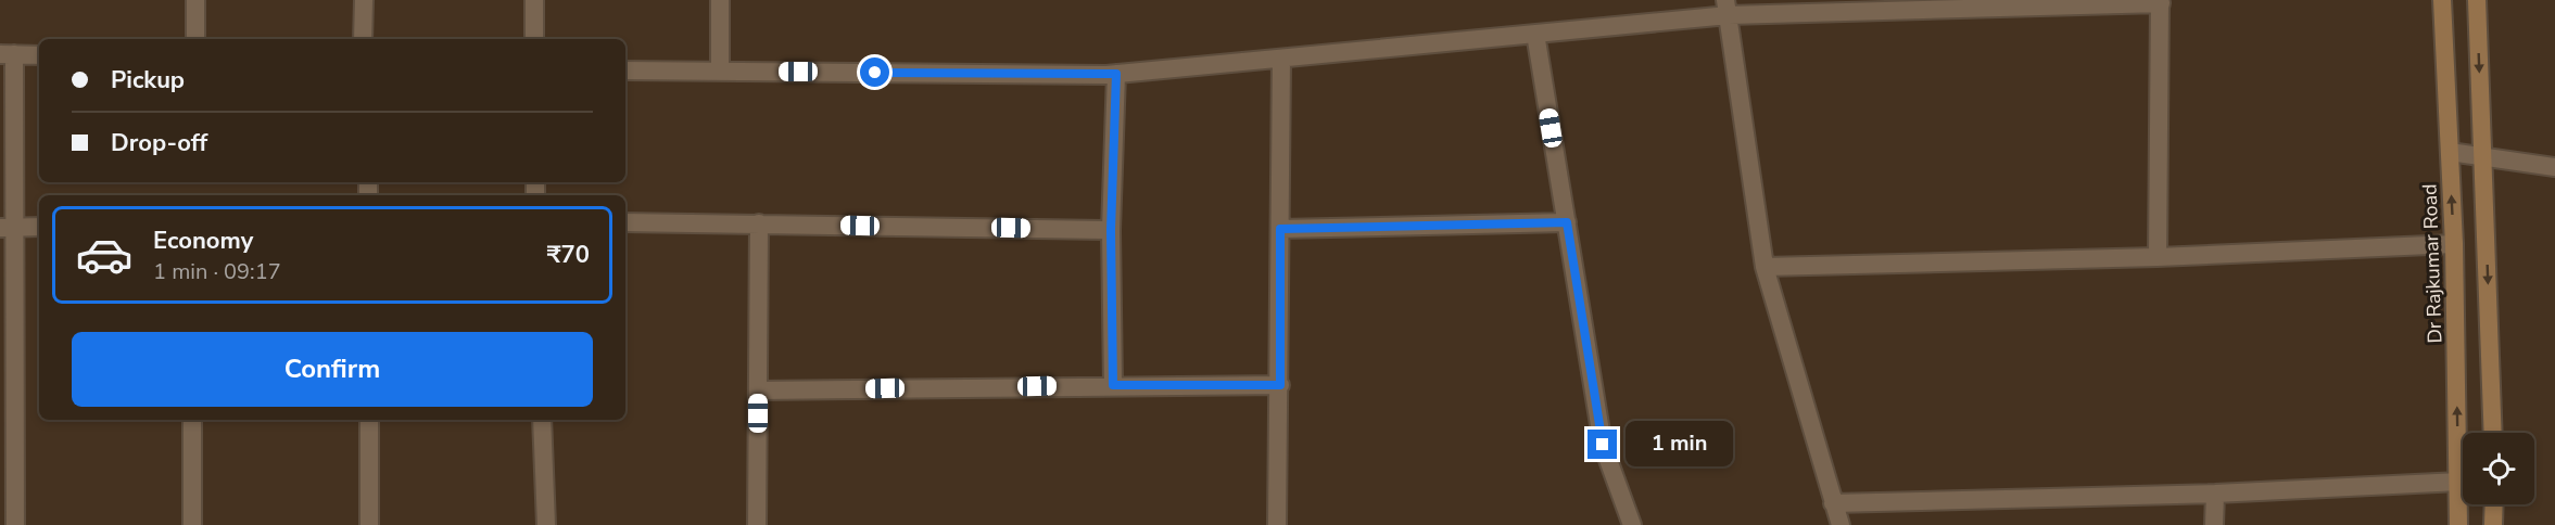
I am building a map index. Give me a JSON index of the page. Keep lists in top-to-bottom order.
{
  "streets": {
    "main road": ["Dr Rajkumar Road"]
  },
  "page": {
    "banner": ["Pickup", "Drop-off"],
    "list": [
      {
        "name": "Economy",
        "note": "1 min · 09:17",
        "value": "₹70"
      }
    ],
    "buttons": "Confirm",
    "bubble": "1 min"
  }
}
